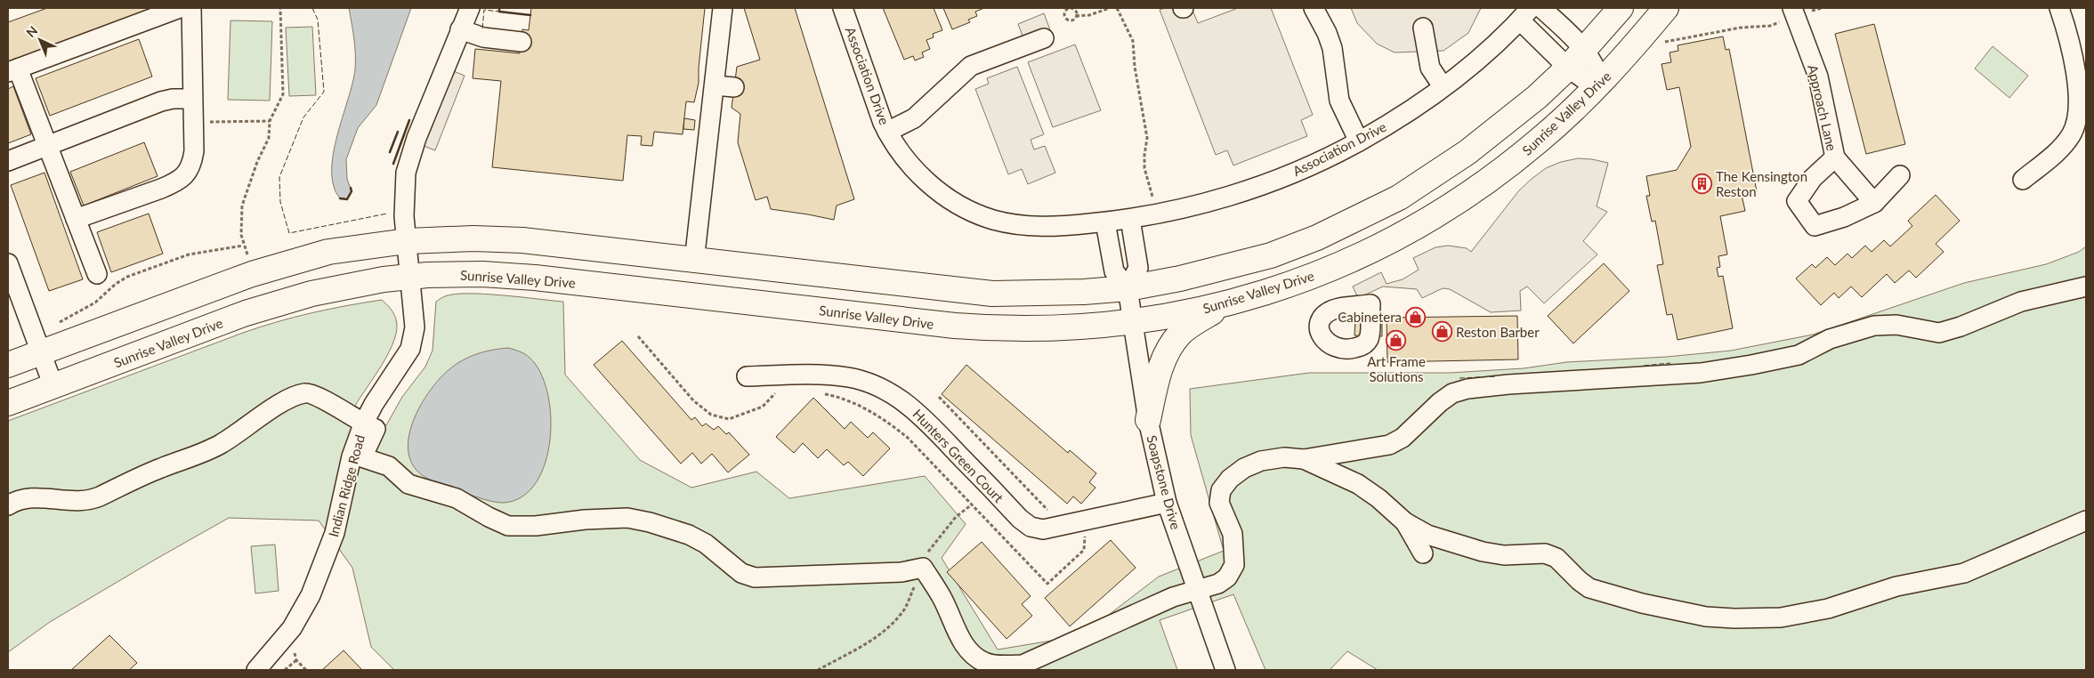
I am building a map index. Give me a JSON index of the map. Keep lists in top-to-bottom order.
{
  "streets": {
    "main road": ["Sunrise Valley Drive"],
    "street": [
      "Association Drive",
      "Approach Lane",
      "Hunters Green Court",
      "Soapstone Drive",
      "Indian Ridge Road"
    ]
  },
  "crossings": [
    ["Association Drive", "Sunrise Valley Drive"],
    ["Sunrise Valley Drive", "Soapstone Drive"],
    ["Sunrise Valley Drive", "Indian Ridge Road"],
    ["Hunters Green Court", "Soapstone Drive"]
  ],
  "places": {
    "building": ["The Kensington Reston"],
    "shop": ["Cabinetera", "Reston Barber", "Art Frame Solutions"]
  },
  "north": "top left"
}
